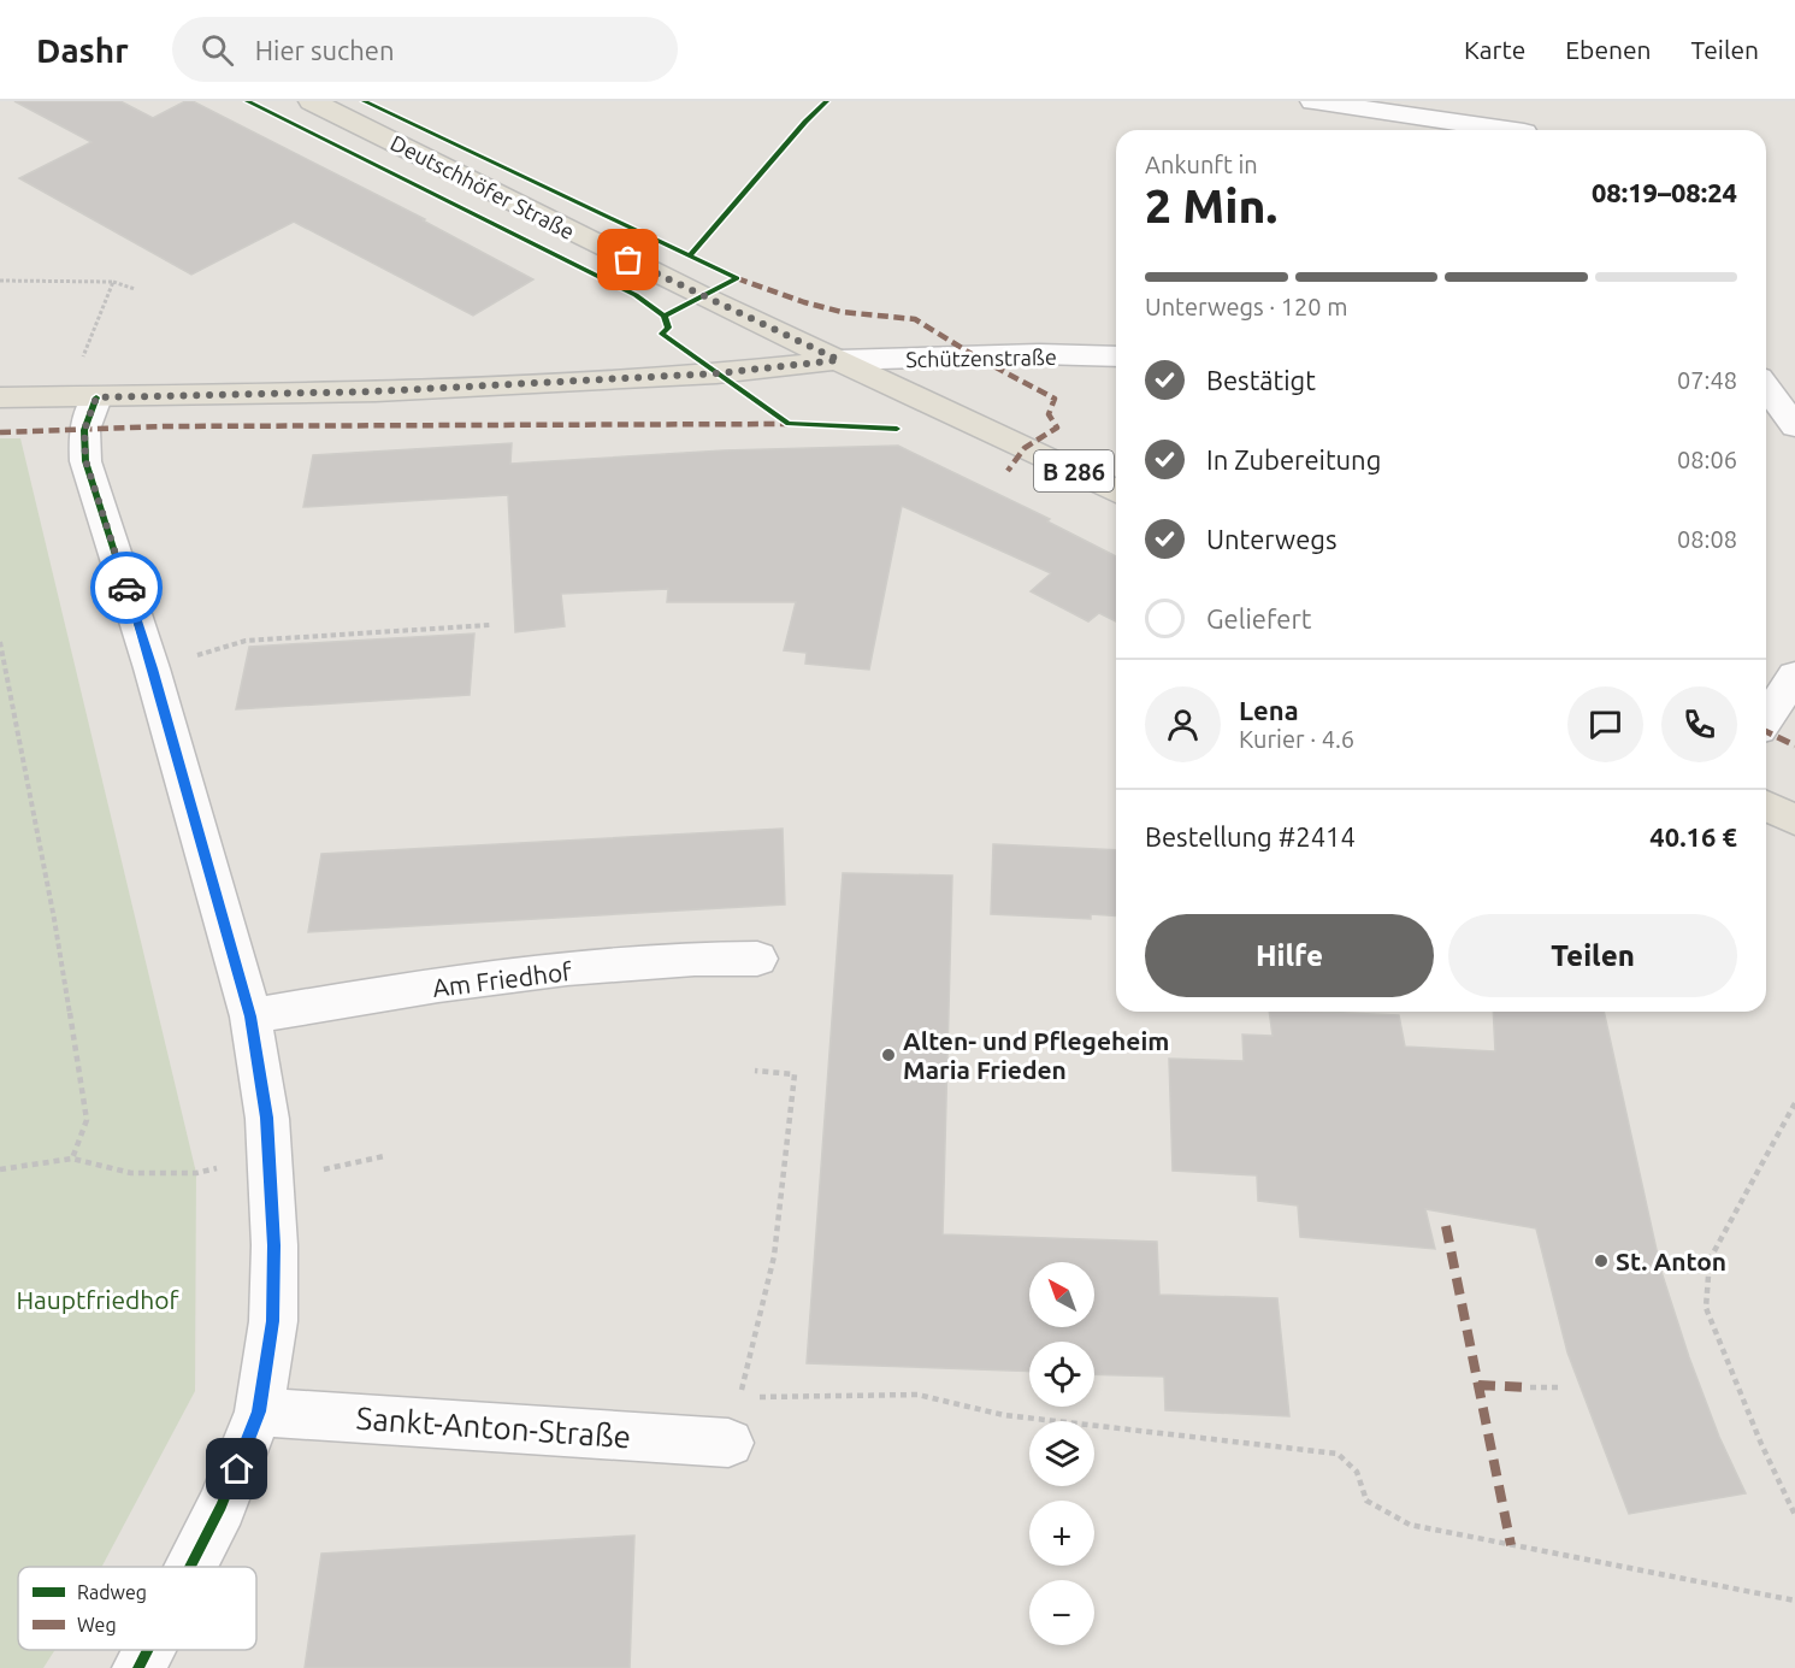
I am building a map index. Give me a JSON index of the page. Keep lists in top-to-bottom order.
{
  "streets": {
    "main road": ["Deutschhöfer Straße", "B 286"],
    "street": ["Schützenstraße", "Am Friedhof", "Sankt-Anton-Straße"]
  },
  "crossings": [
    ["Deutschhöfer Straße", "Schützenstraße"]
  ],
  "parks": ["Hauptfriedhof"],
  "places": ["Alten- und Pflegeheim Maria Frieden", "St. Anton"],
  "legend": ["Radweg", "Weg"],
  "north": "top left",
  "page": {
    "header": "Dashr",
    "search": "Hier suchen",
    "nav": ["Karte", "Ebenen", "Teilen"],
    "heading": ["2 Min.", "Ankunft in", "08:19–08:24"],
    "panel": [
      "Lena",
      "Kurier · 4.6",
      "Bestellung #2414",
      "40.16 €"
    ],
    "bar": "Unterwegs · 120 m",
    "list": [
      ["Bestätigt", "07:48"],
      ["In Zubereitung", "08:06"],
      ["Unterwegs", "08:08"],
      "Geliefert"
    ],
    "buttons": ["Hilfe", "Teilen"],
    "map_buttons": ["+", "−"]
  }
}
